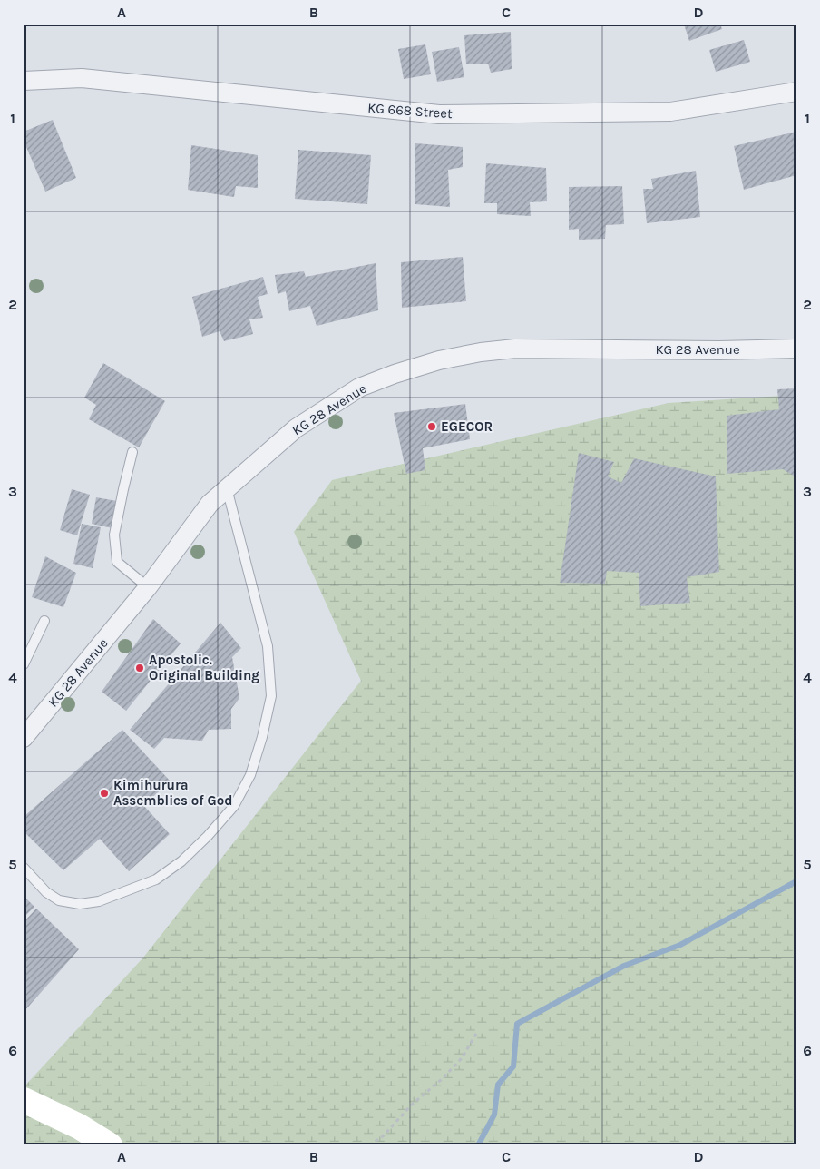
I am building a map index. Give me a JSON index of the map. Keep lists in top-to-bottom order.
{
  "streets": {
    "street": ["KG 668 Street", "KG 28 Avenue"]
  },
  "places": ["EGECOR", "Apostolic. Original Building", "Kimihurura Assemblies of God"],
  "grid": {
    "columns": [
      "A",
      "B",
      "C",
      "D"
    ],
    "rows": [
      "1",
      "2",
      "3",
      "4",
      "5",
      "6"
    ]
  }
}
